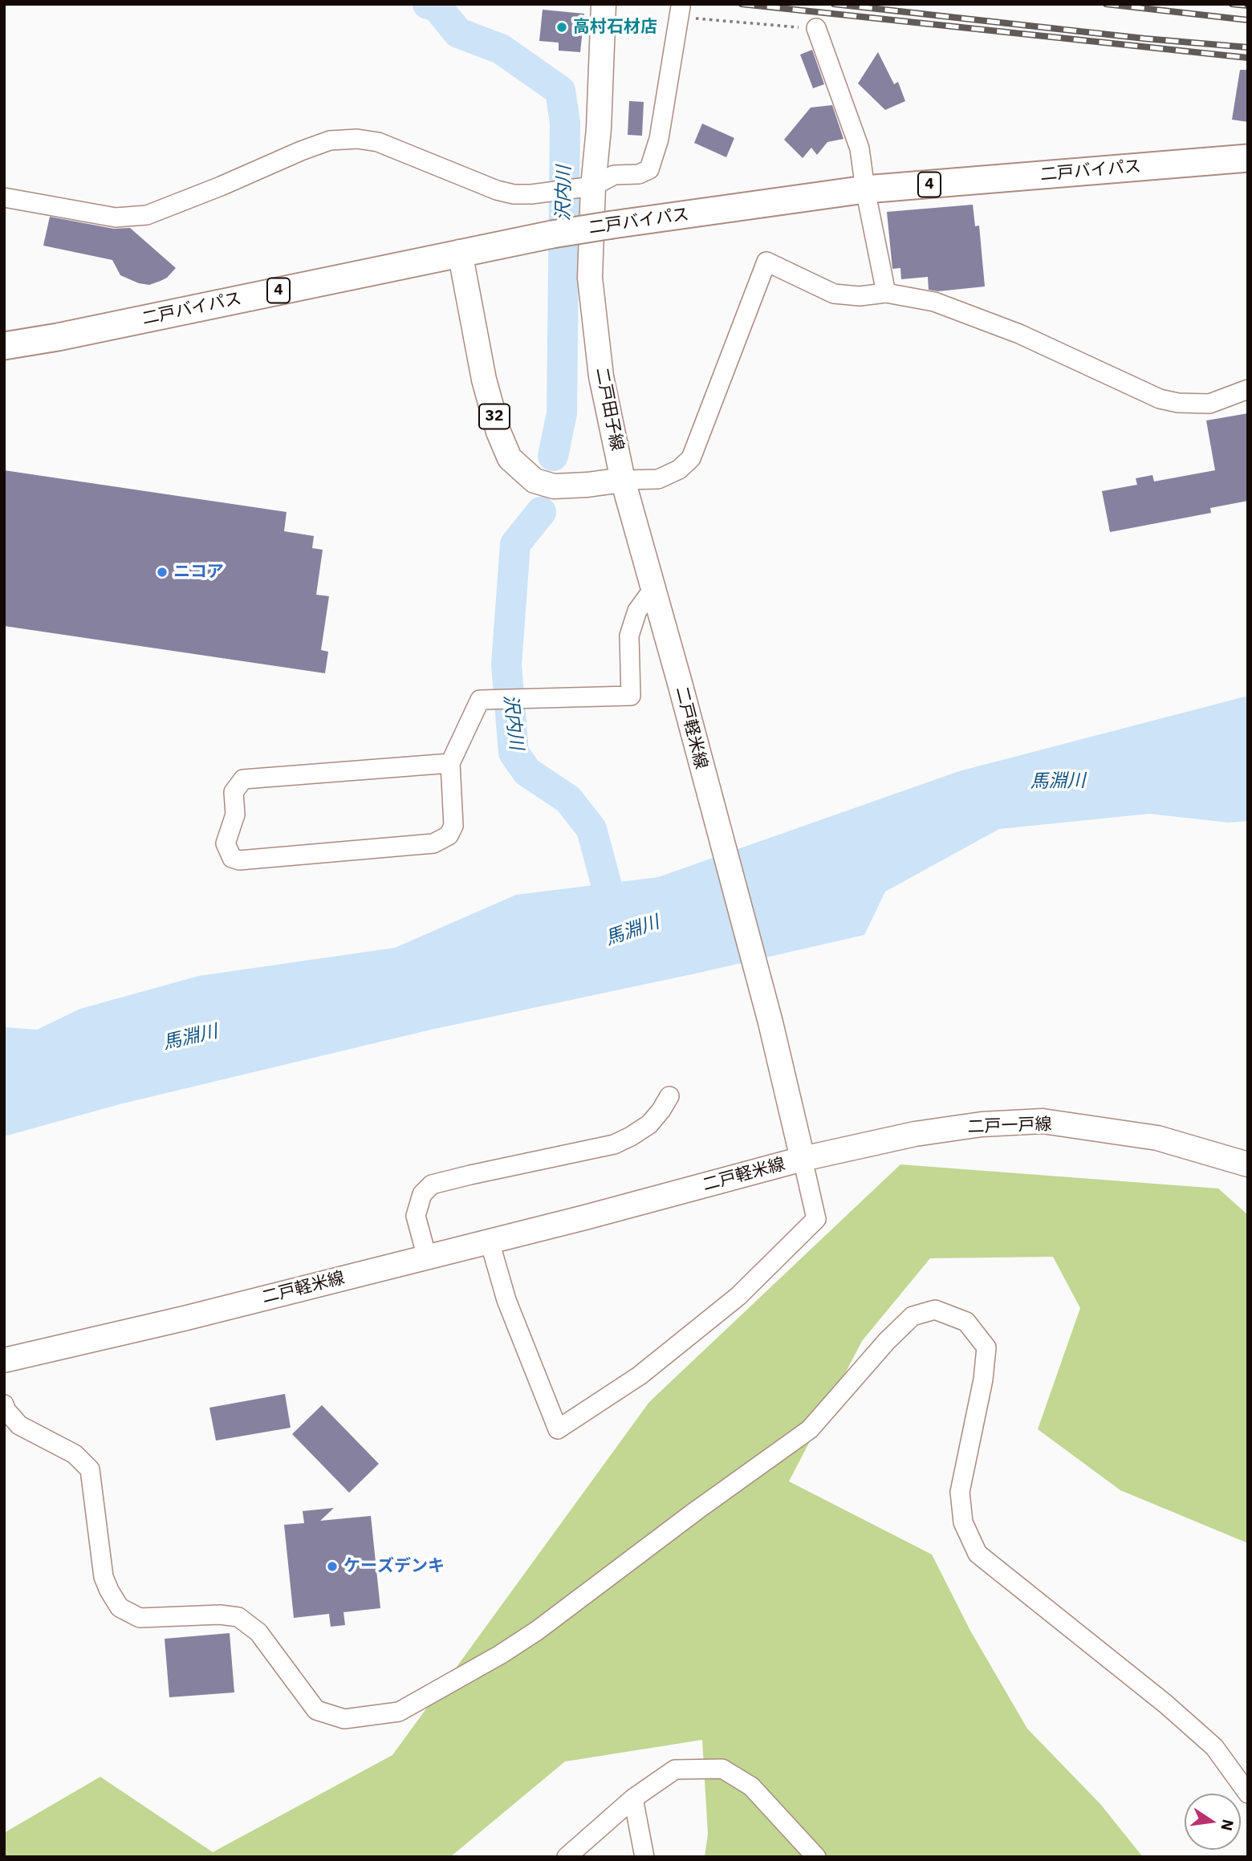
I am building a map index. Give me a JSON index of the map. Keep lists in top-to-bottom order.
{
  "streets": {
    "highway": ["二戸バイパス", "4"],
    "main road": [
      "二戸田子線",
      "32",
      "二戸軽米線",
      "二戸一戸線"
    ]
  },
  "crossings": [
    ["二戸バイパス", "32"],
    ["二戸田子線", "32"],
    ["二戸田子線", "二戸軽米線"],
    ["32", "二戸軽米線"],
    ["二戸軽米線", "二戸一戸線"]
  ],
  "water": ["沢内川", "馬淵川"],
  "places": ["高村石材店", "ニコア", "ケーズデンキ"],
  "north": "right"
}
